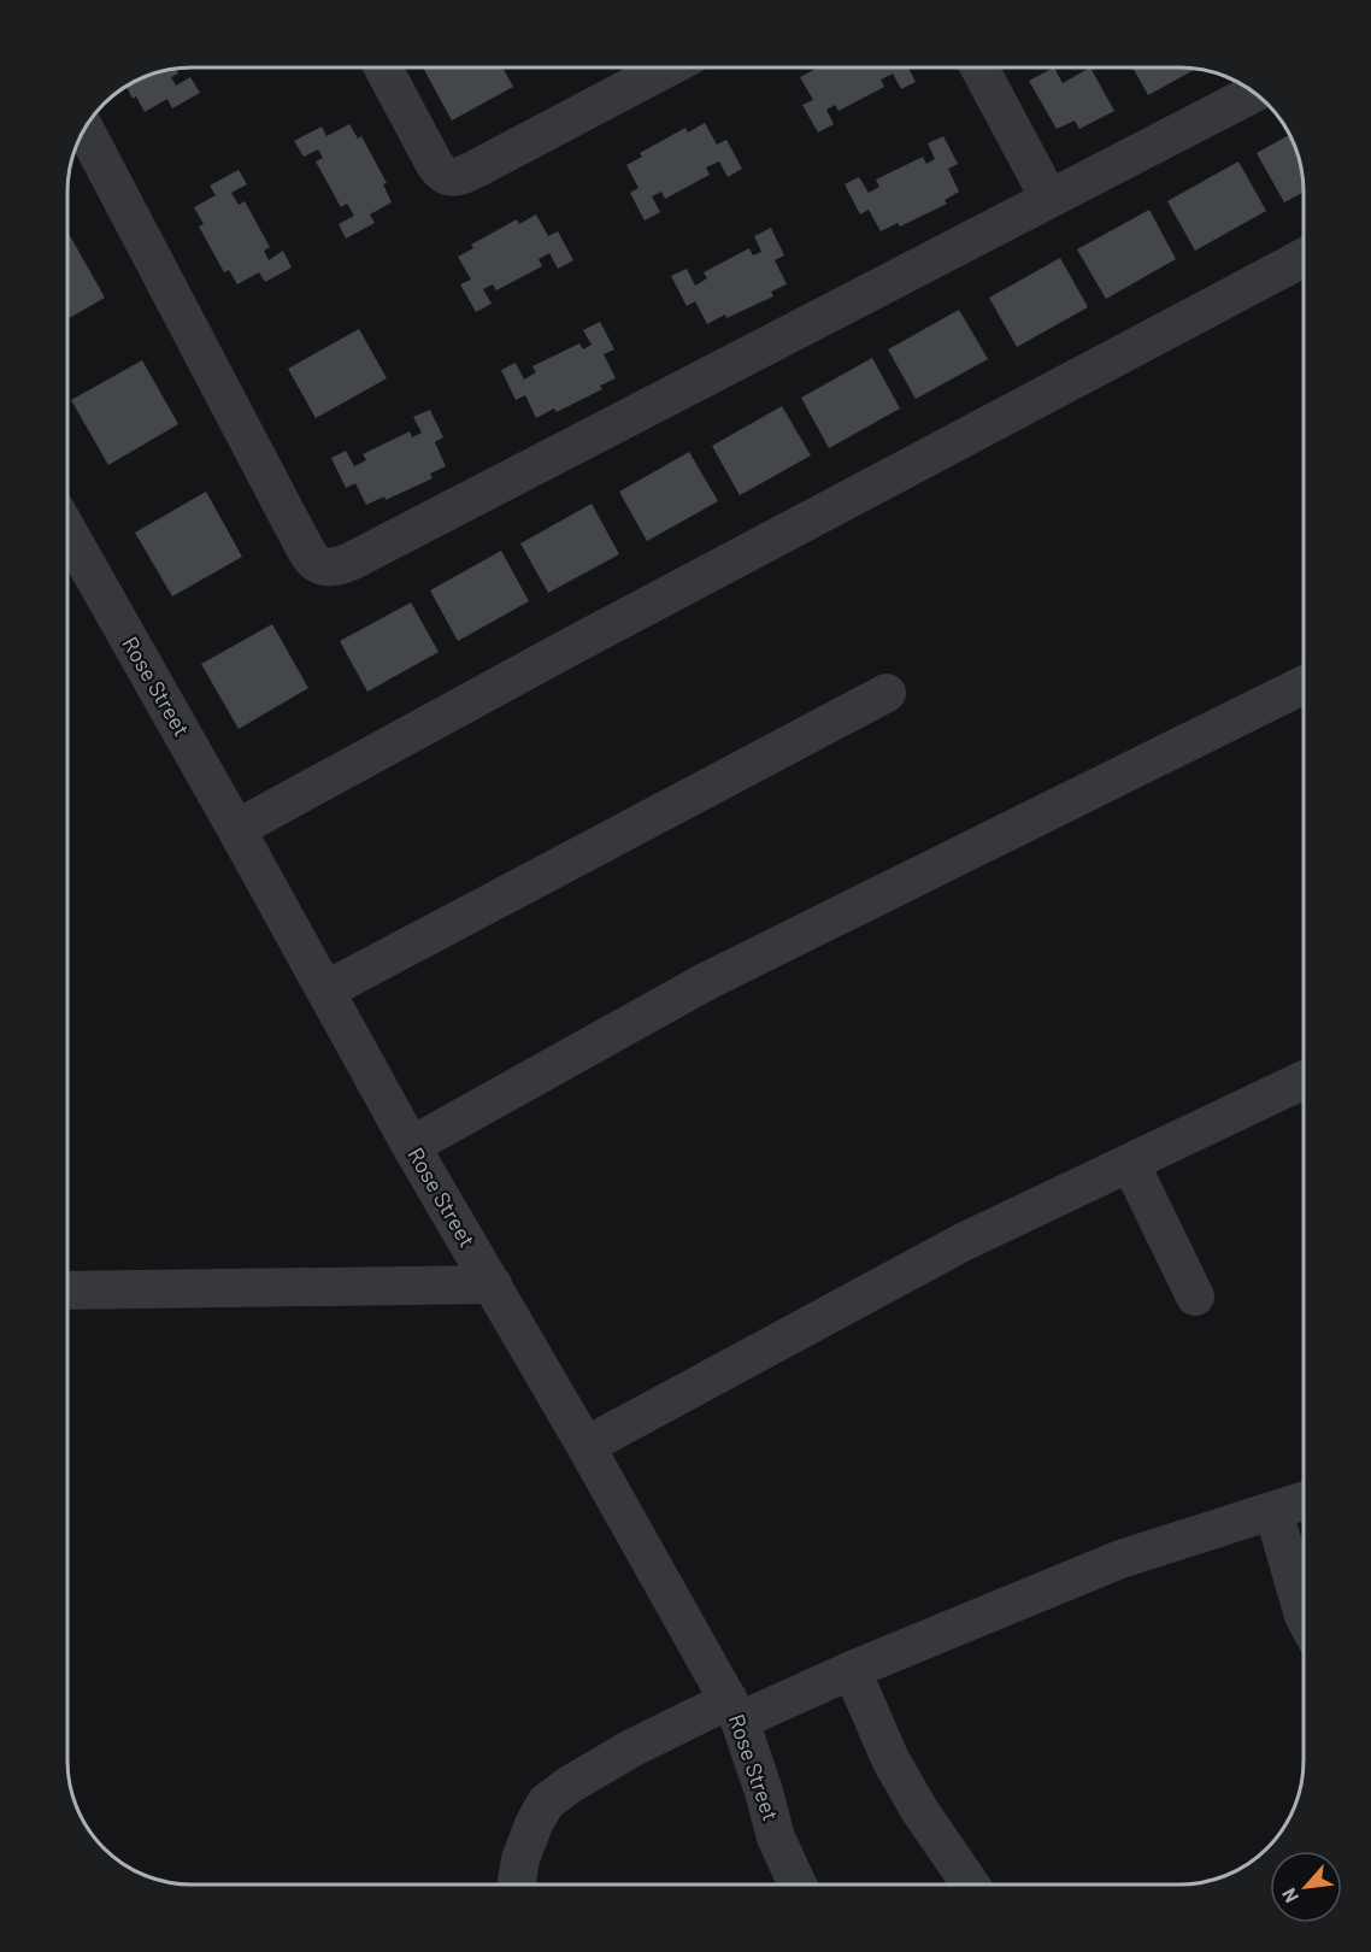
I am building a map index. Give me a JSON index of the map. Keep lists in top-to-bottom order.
{
  "streets": {
    "street": ["Rose Street"]
  },
  "north": "bottom left"
}
